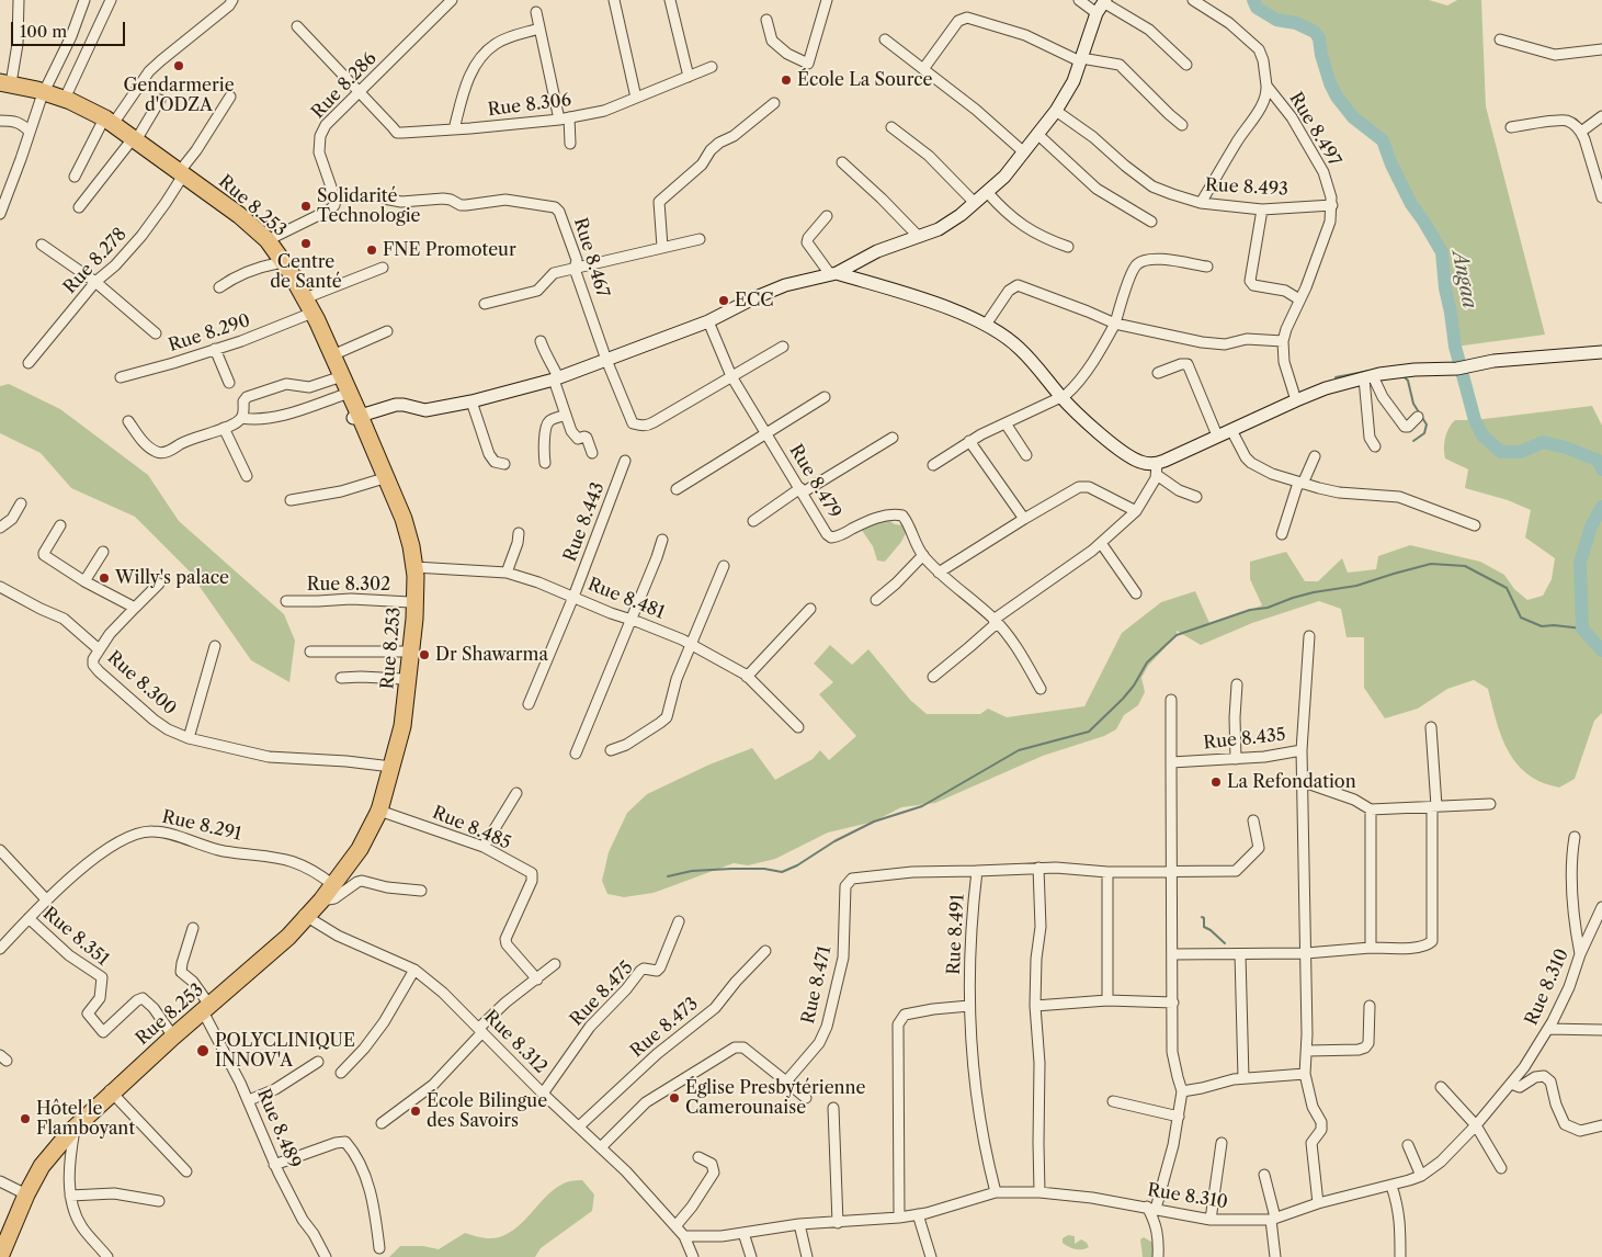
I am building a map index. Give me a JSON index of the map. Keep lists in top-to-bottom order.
{
  "streets": {
    "highway": ["Rue 8.253"],
    "street": [
      "Rue 8.286",
      "Rue 8.306",
      "Rue 8.497",
      "Rue 8.493",
      "Rue 8.467",
      "Rue 8.278",
      "Rue 8.290",
      "Rue 8.479",
      "Rue 8.443",
      "Rue 8.302",
      "Rue 8.481",
      "Rue 8.300",
      "Rue 8.435",
      "Rue 8.291",
      "Rue 8.485",
      "Rue 8.491",
      "Rue 8.351",
      "Rue 8.471",
      "Rue 8.310",
      "Rue 8.475",
      "Rue 8.473",
      "Rue 8.312",
      "Rue 8.489"
    ]
  },
  "crossings": [
    ["Rue 8.286", "Rue 8.306"],
    ["Rue 8.286", "Rue 8.253"],
    ["Rue 8.497", "Rue 8.493"],
    ["Rue 8.253", "Rue 8.278"],
    ["Rue 8.253", "Rue 8.290"],
    ["Rue 8.253", "Rue 8.302"],
    ["Rue 8.253", "Rue 8.481"],
    ["Rue 8.253", "Rue 8.300"],
    ["Rue 8.253", "Rue 8.291"],
    ["Rue 8.253", "Rue 8.485"],
    ["Rue 8.253", "Rue 8.351"],
    ["Rue 8.253", "Rue 8.312"],
    ["Rue 8.253", "Rue 8.489"],
    ["Rue 8.467", "Rue 8.479"],
    ["Rue 8.443", "Rue 8.481"],
    ["Rue 8.435", "Rue 8.310"],
    ["Rue 8.291", "Rue 8.351"],
    ["Rue 8.491", "Rue 8.471"],
    ["Rue 8.491", "Rue 8.310"],
    ["Rue 8.310", "Rue 8.312"],
    ["Rue 8.475", "Rue 8.312"],
    ["Rue 8.473", "Rue 8.312"]
  ],
  "water": ["Angaa"],
  "places": [
    "Gendarmerie d'ODZA",
    "École La Source",
    "Solidarité Technologie",
    "Centre de Santé",
    "FNE Promoteur",
    "ECC",
    "Willy's palace",
    "Dr Shawarma",
    "La Refondation",
    "POLYCLINIQUE INNOV'A",
    "Église Presbytérienne Camerounaise",
    "École Bilingue des Savoirs",
    "Hôtel le Flamboyant"
  ],
  "scale_bar": "100 m"
}
